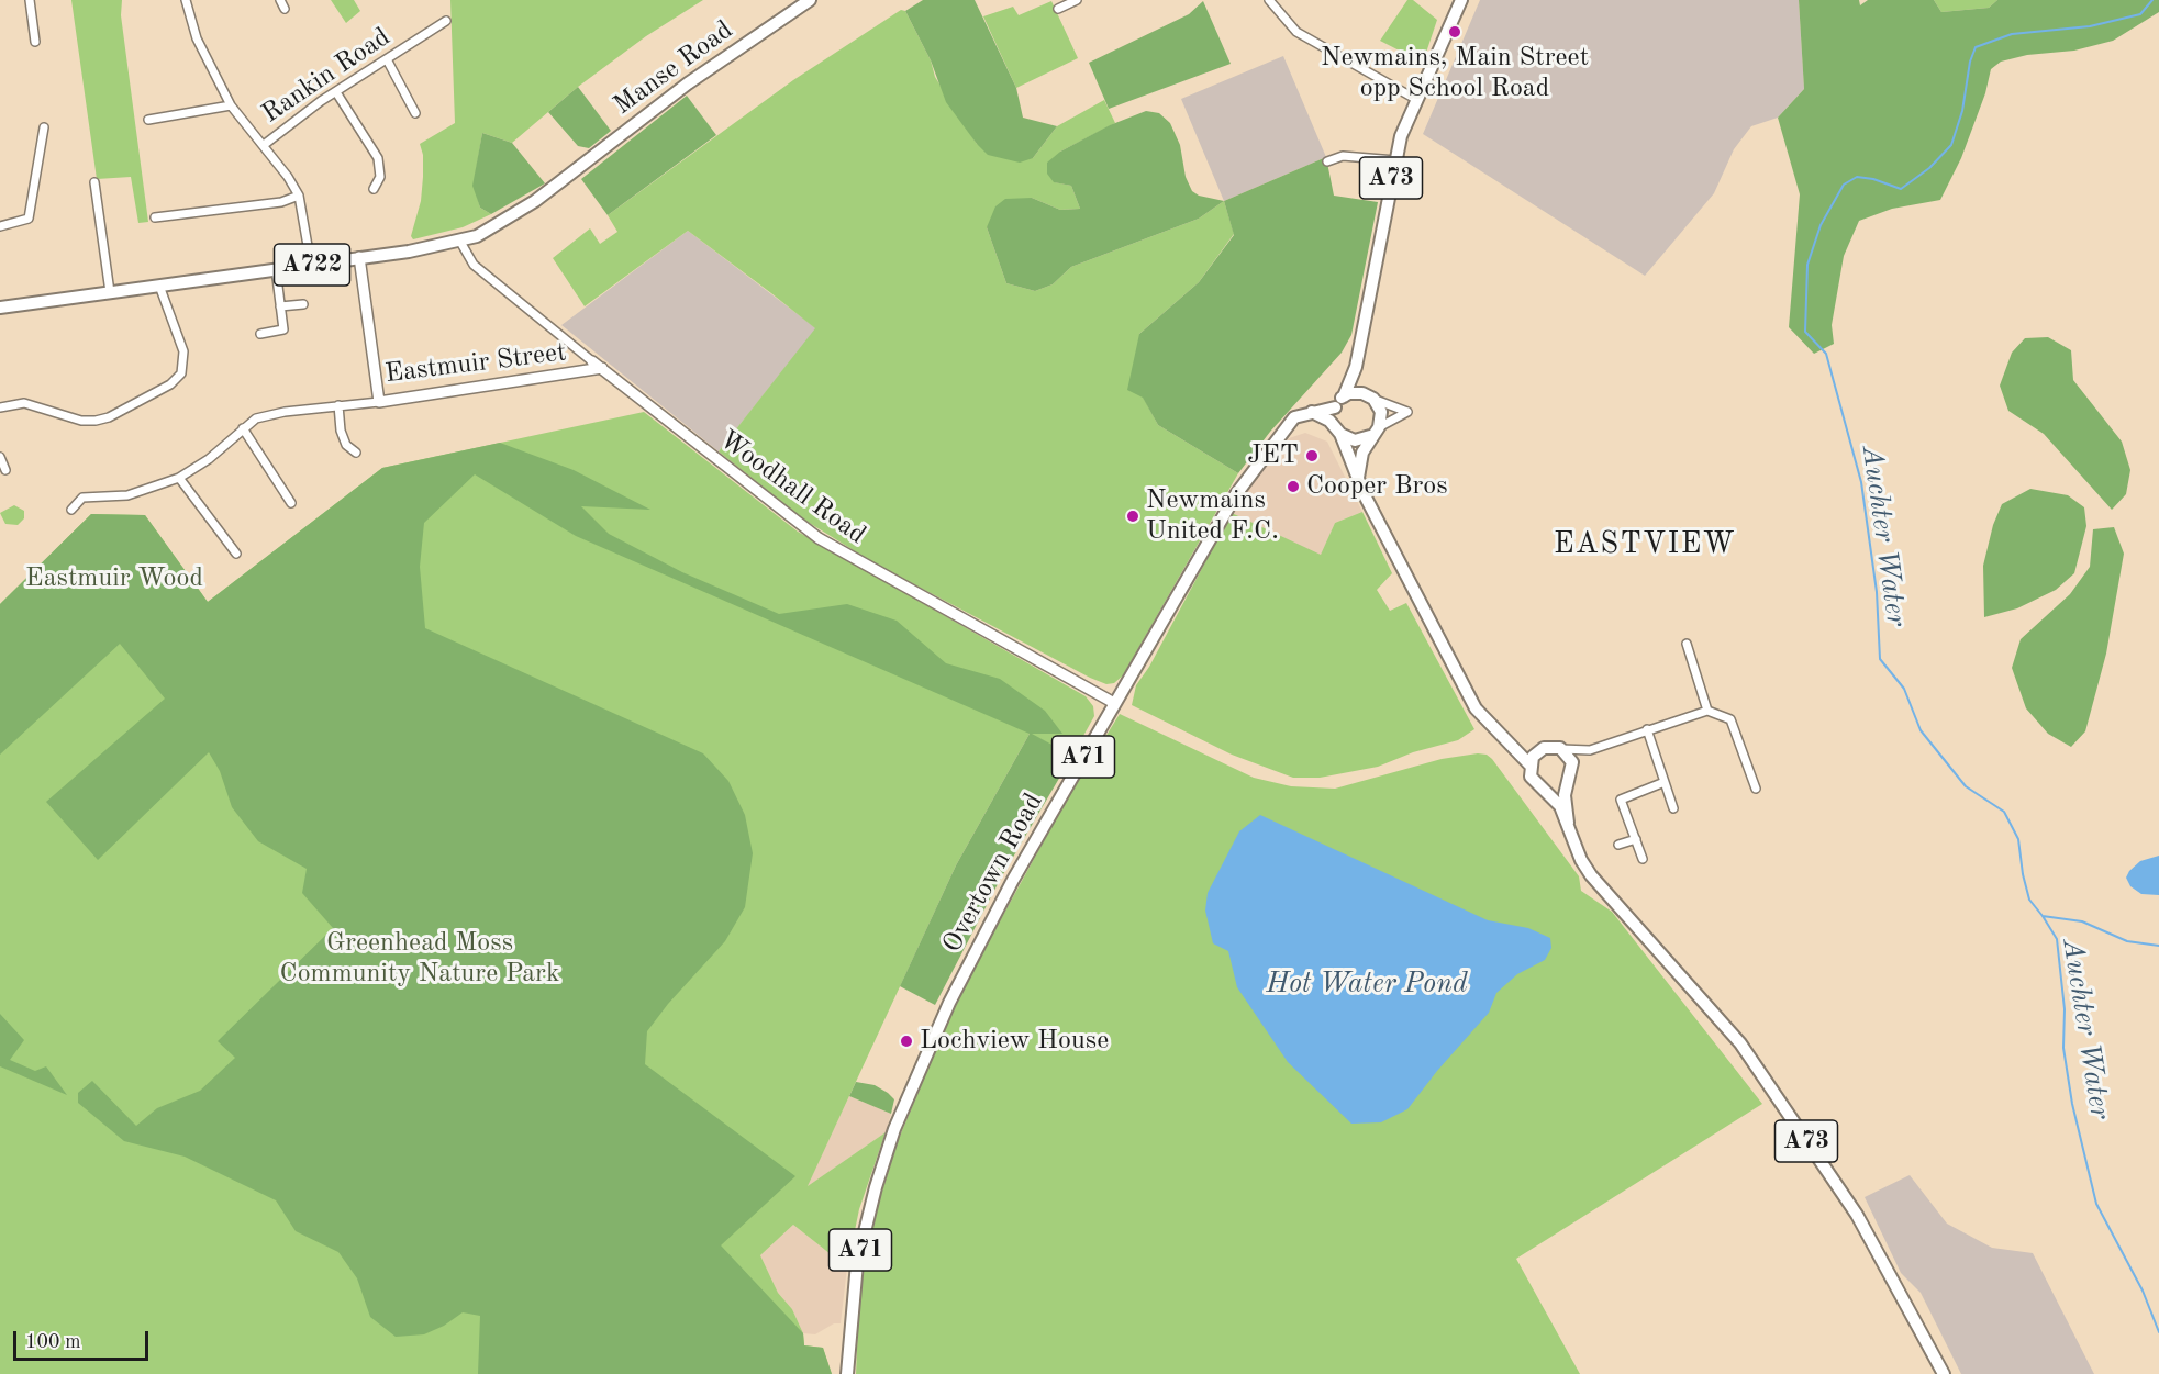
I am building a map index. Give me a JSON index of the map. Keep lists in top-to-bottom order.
{
  "streets": {
    "main road": [
      "Manse Road",
      "A73",
      "A722",
      "A71",
      "Overtown Road"
    ],
    "street": ["Rankin Road", "Eastmuir Street", "Woodhall Road"]
  },
  "crossings": [
    ["Manse Road", "A722"],
    ["Manse Road", "Woodhall Road"],
    ["A73", "Overtown Road"],
    ["A722", "Eastmuir Street"],
    ["A722", "Woodhall Road"],
    ["Eastmuir Street", "Woodhall Road"],
    ["Woodhall Road", "Overtown Road"]
  ],
  "districts": ["EASTVIEW"],
  "water": ["Auchter Water", "Hot Water Pond"],
  "parks": ["Eastmuir Wood", "Greenhead Moss Community Nature Park"],
  "places": [
    "Newmains, Main Street opp School Road",
    "JET",
    "Cooper Bros",
    "Newmains United F.C.",
    "Lochview House"
  ],
  "scale_bar": "100 m"
}
